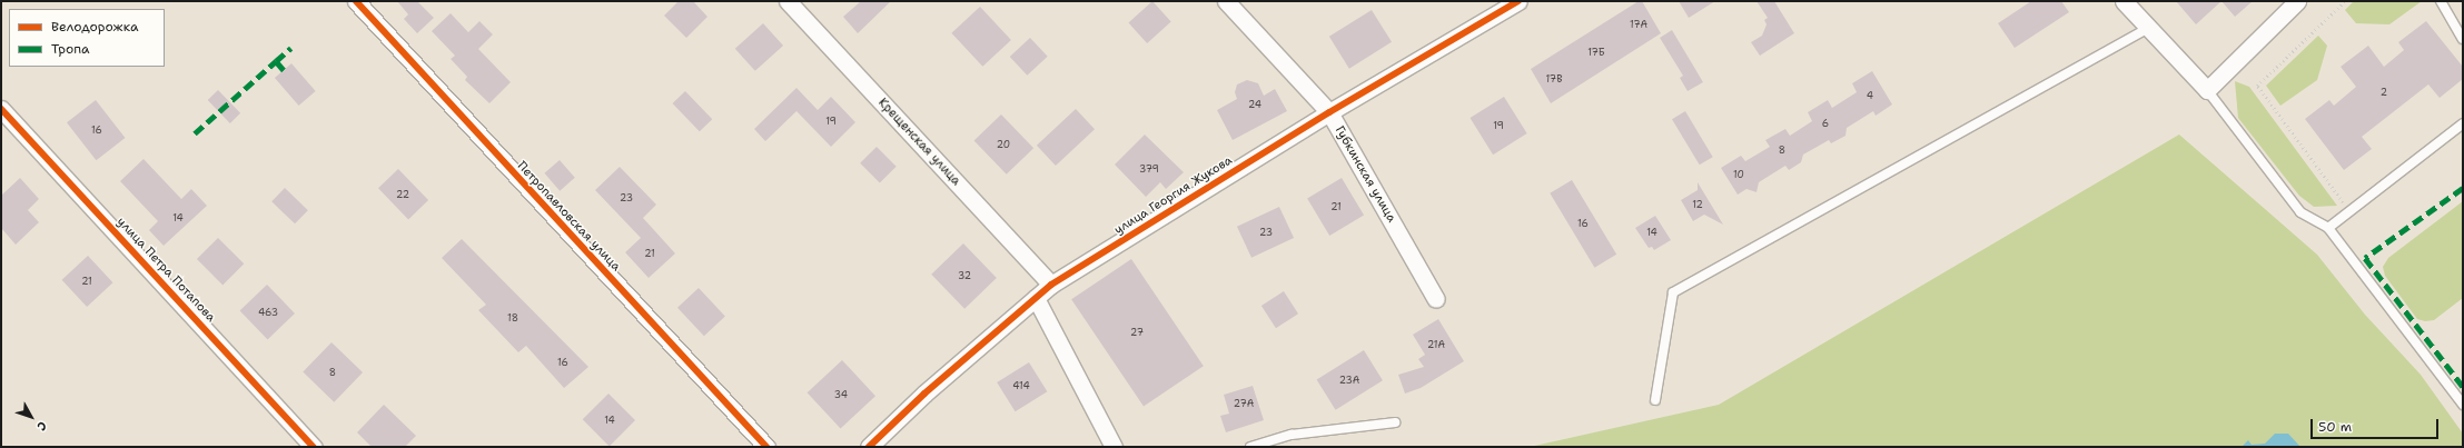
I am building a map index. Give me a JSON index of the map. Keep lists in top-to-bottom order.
{
  "streets": {
    "street": [
      "Крещенская улица",
      "Губкинская улица",
      "улица Георгия Жукова",
      "Петропавловская улица",
      "улица Петра Потапова"
    ]
  },
  "crossings": [
    ["Крещенская улица", "улица Георгия Жукова"],
    ["Губкинская улица", "улица Георгия Жукова"]
  ],
  "house_numbers": [
    "17А",
    "17Б",
    "17В",
    "2",
    "4",
    "24",
    "19",
    "6",
    "19",
    "16",
    "20",
    "8",
    "379",
    "10",
    "22",
    "23",
    "12",
    "21",
    "14",
    "16",
    "23",
    "14",
    "21",
    "32",
    "21",
    "463",
    "18",
    "27",
    "21А",
    "16",
    "8",
    "23А",
    "414",
    "34",
    "27А",
    "14"
  ],
  "legend": ["Велодорожка", "Тропа"],
  "scale_bar": "50 m",
  "north": "bottom right"
}
